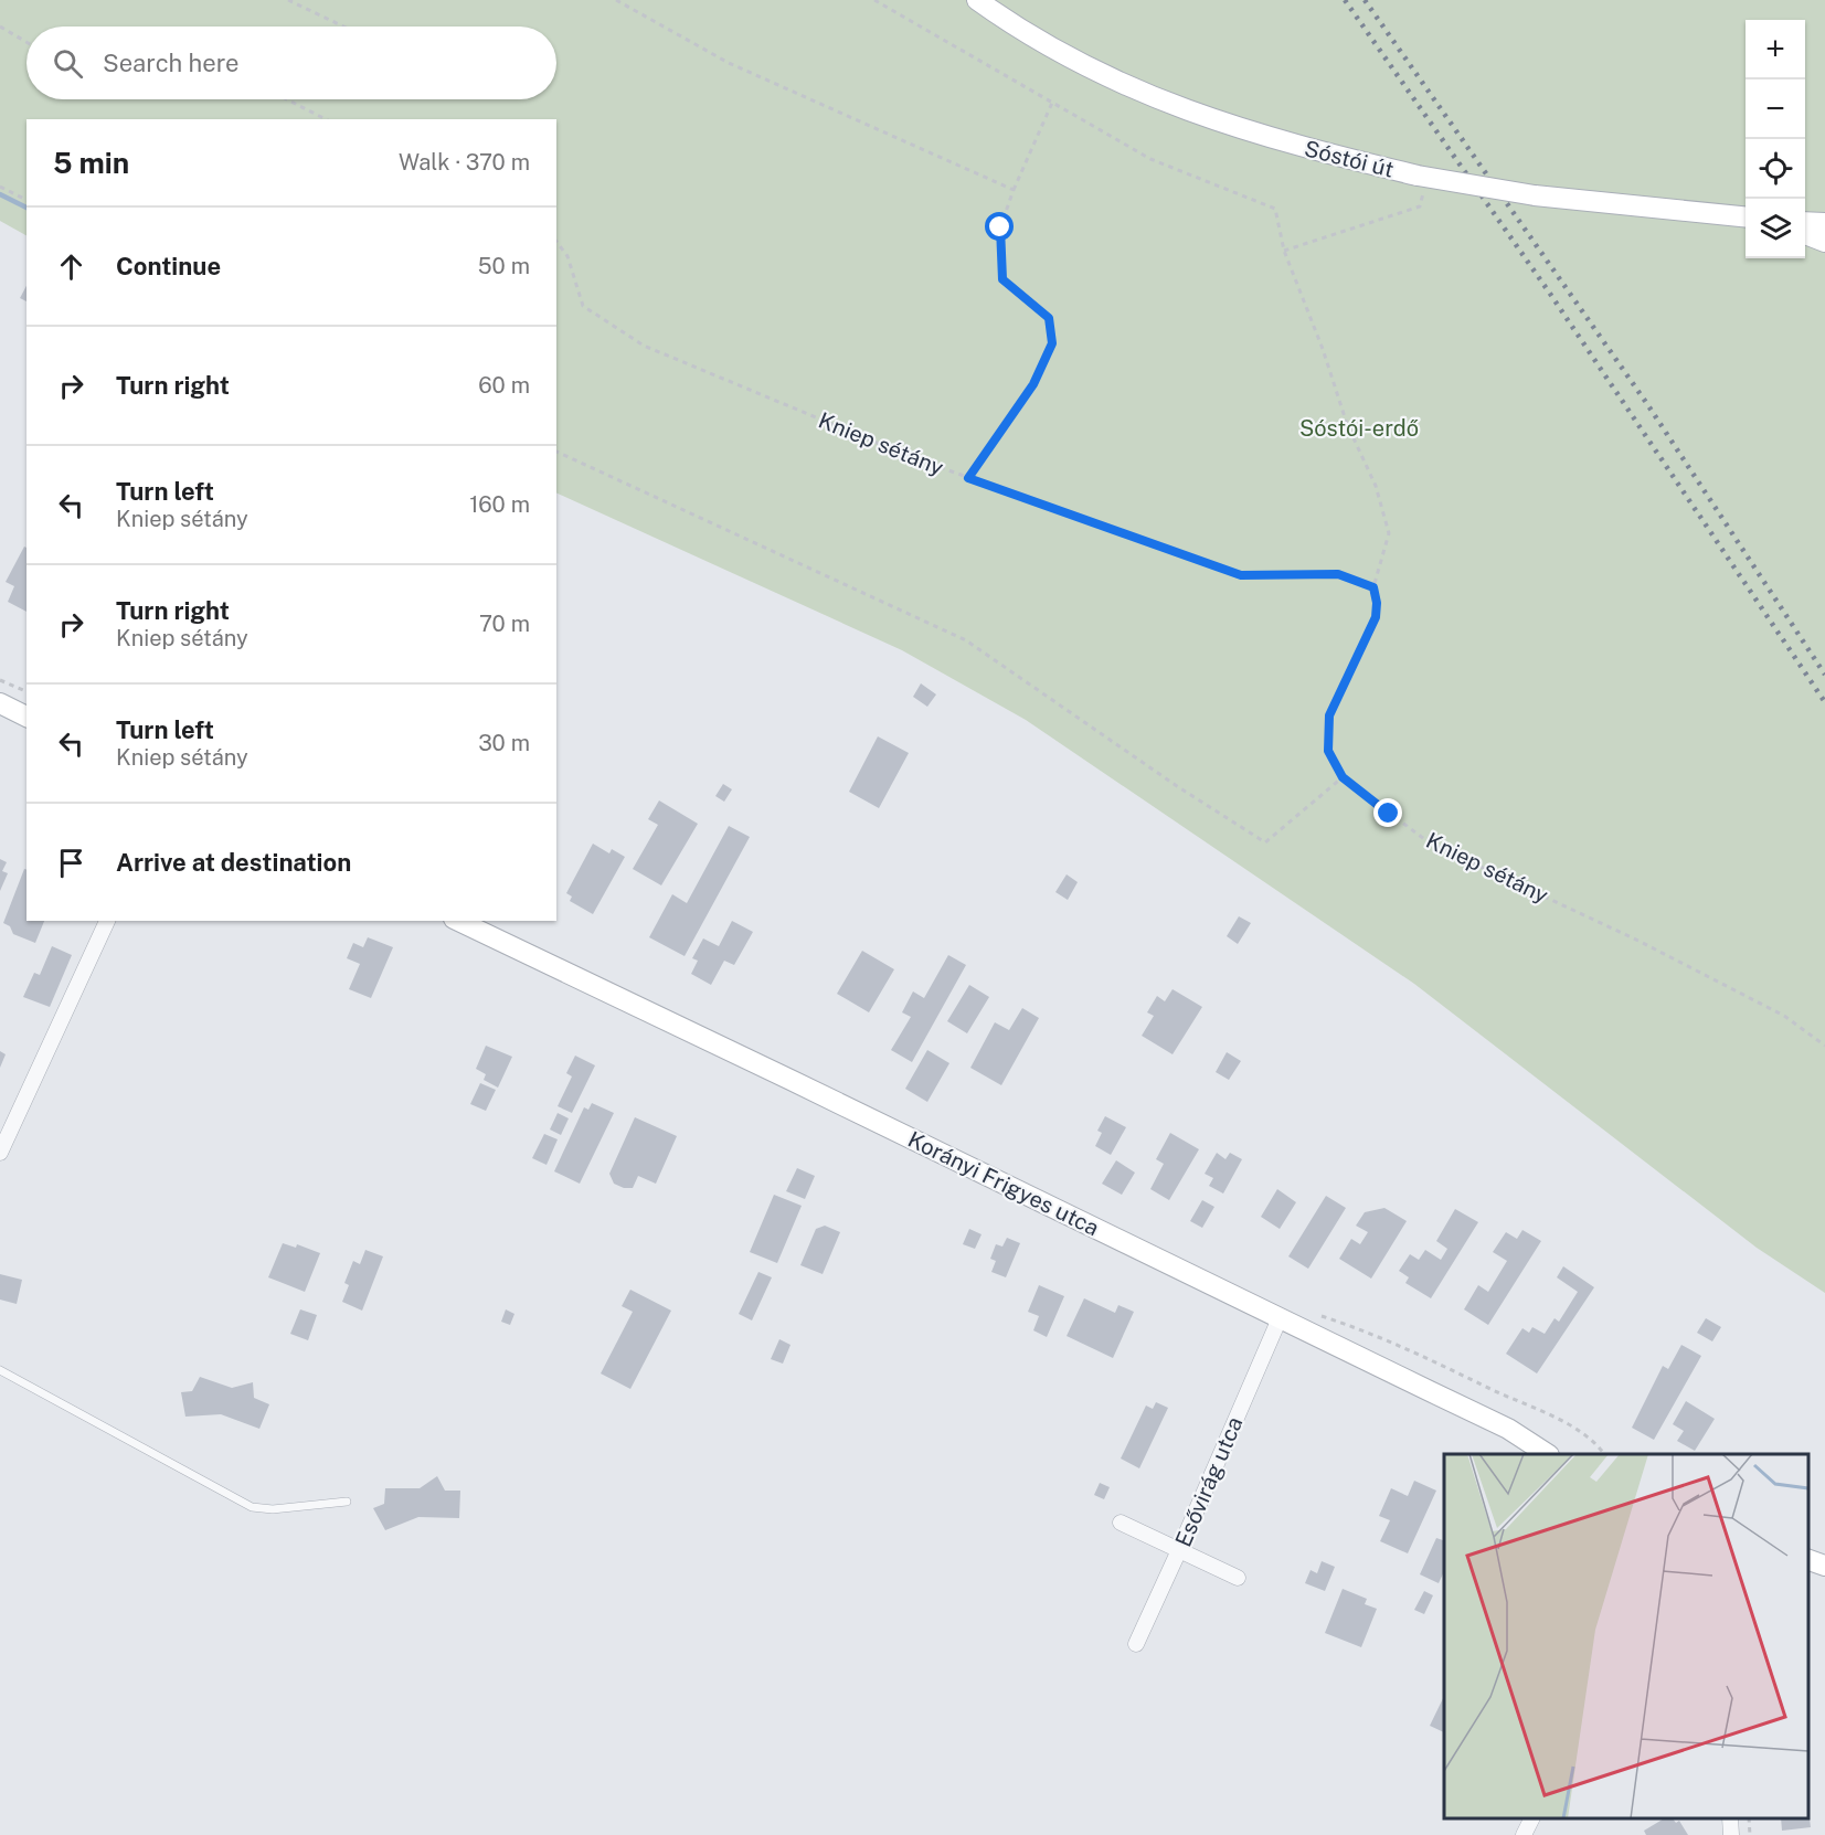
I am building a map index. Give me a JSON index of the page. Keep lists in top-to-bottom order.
{
  "streets": {
    "street": ["Sóstói út", "Korányi Frigyes utca", "Esővirág utca"],
    "path": ["Kniep sétány"]
  },
  "crossings": [
    ["Korányi Frigyes utca", "Esővirág utca"]
  ],
  "parks": ["Sóstói-erdő"],
  "page": {
    "map_buttons": ["+", "−"],
    "search": "Search here",
    "heading": ["5 min", "Walk · 370 m"],
    "list": [
      ["Continue", "50 m"],
      ["Turn right", "60 m"],
      ["Turn left", "Kniep sétány", "160 m"],
      ["Turn right", "Kniep sétány", "70 m"],
      ["Turn left", "Kniep sétány", "30 m"],
      "Arrive at destination"
    ]
  }
}
